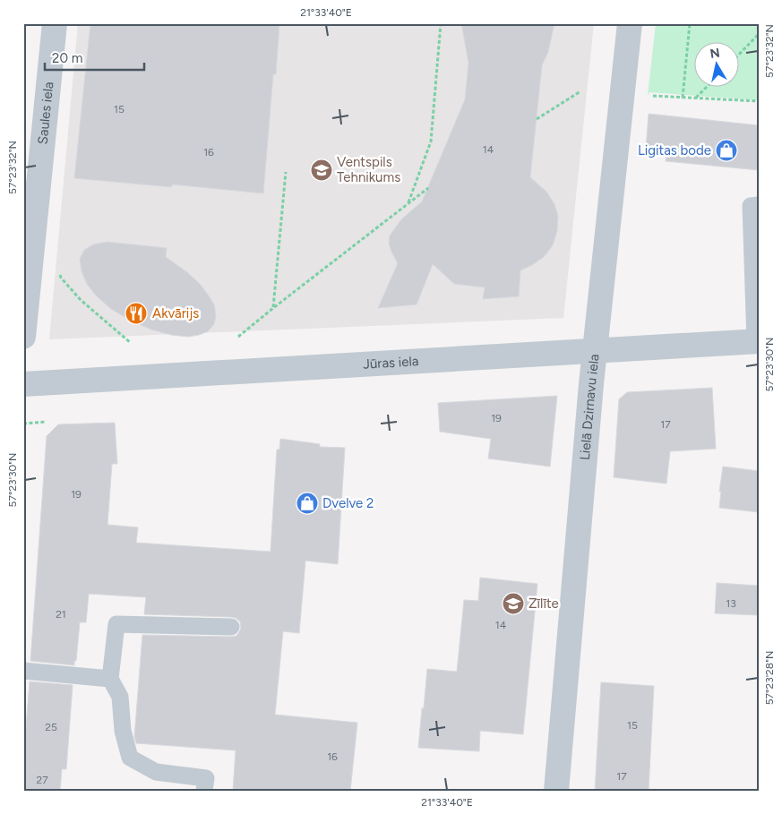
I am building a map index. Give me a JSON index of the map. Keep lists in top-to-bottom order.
{
  "streets": {
    "street": ["Saules iela", "Jūras iela", "Lielā Dzirnavu iela"]
  },
  "crossings": [
    ["Jūras iela", "Lielā Dzirnavu iela"]
  ],
  "places": {
    "shop": ["Ligitas bode", "Dvelve 2"],
    "school or university": ["Ventspils Tehnikums", "Zīlīte"],
    "restaurant": ["Akvārijs"]
  },
  "house_numbers": [
    "15",
    "14",
    "16",
    "19",
    "17",
    "19",
    "13",
    "21",
    "14",
    "15",
    "25",
    "16",
    "17",
    "27"
  ],
  "scale_bar": "20 m",
  "north": "top",
  "coordinates": [
    "21°33'40\"E",
    "57°23'32\"N",
    "57°23'30\"N",
    "57°23'28\"N"
  ]
}
